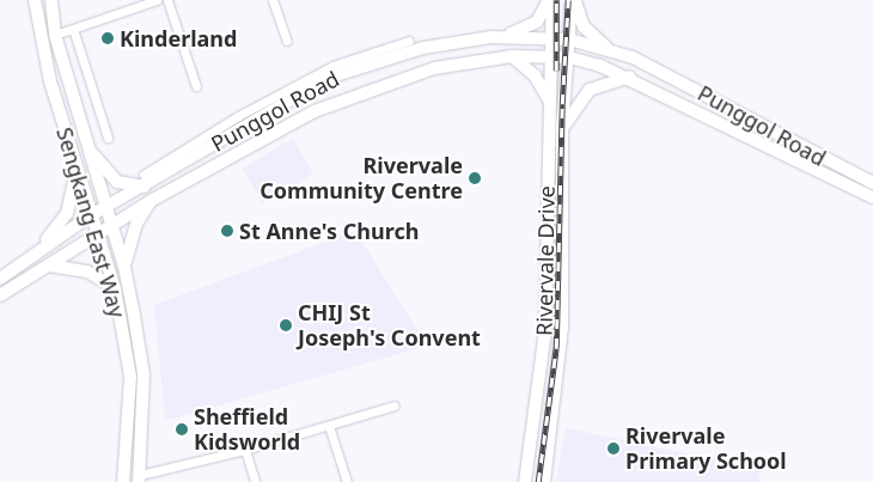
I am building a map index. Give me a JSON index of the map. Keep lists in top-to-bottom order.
{
  "streets": {
    "main road": ["Punggol Road", "Sengkang East Way", "Rivervale Drive"]
  },
  "crossings": [
    ["Punggol Road", "Sengkang East Way"],
    ["Punggol Road", "Rivervale Drive"]
  ],
  "places": [
    "Kinderland",
    "Rivervale Community Centre",
    "St Anne's Church",
    "CHIJ St Joseph's Convent",
    "Sheffield Kidsworld",
    "Rivervale Primary School"
  ]
}
